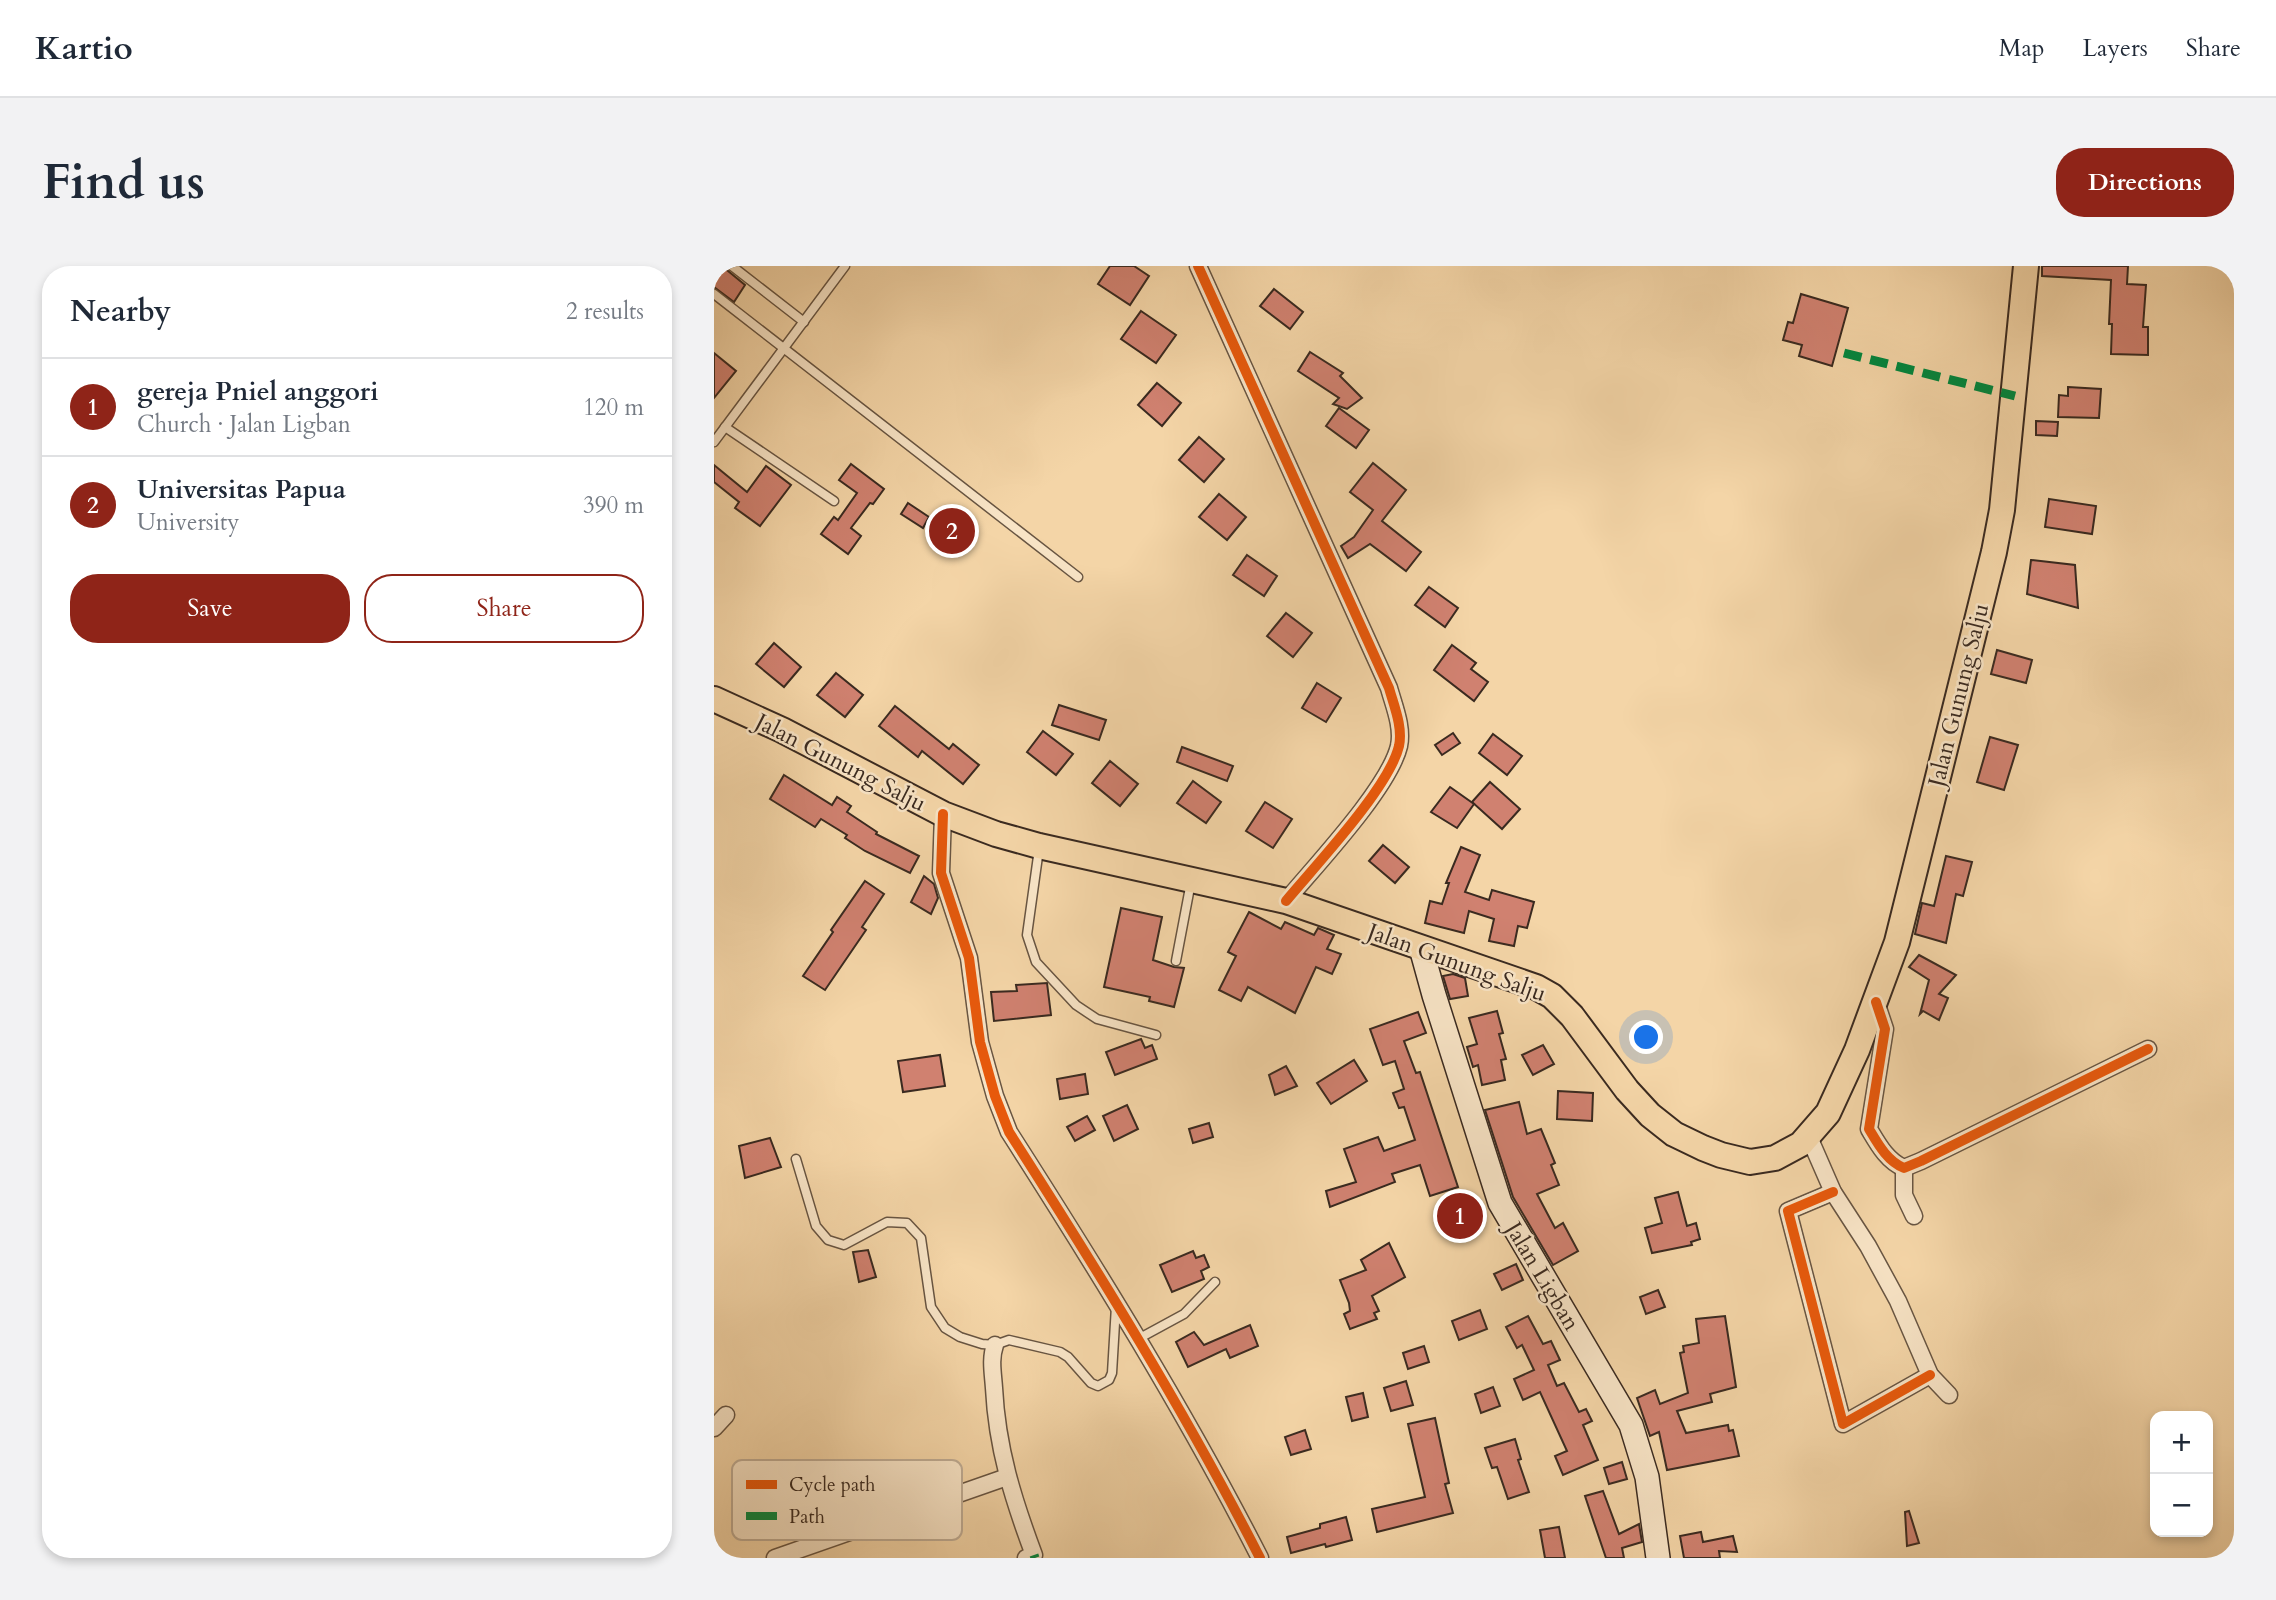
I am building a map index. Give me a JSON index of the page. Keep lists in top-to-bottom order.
{
  "streets": {
    "main road": ["Jalan Gunung Salju", "Jalan Ligban"]
  },
  "crossings": [
    ["Jalan Gunung Salju", "Jalan Ligban"]
  ],
  "legend": ["Cycle path", "Path"],
  "page": {
    "header": "Kartio",
    "nav": ["Map", "Layers", "Share"],
    "buttons": [
      "Directions",
      ["Save", "Share"]
    ],
    "title": "Find us",
    "heading": ["Nearby", "2 results"],
    "list": [
      {
        "mark": "1",
        "name": "gereja Pniel anggori",
        "note": "Church · Jalan Ligban",
        "value": "120 m"
      },
      {
        "mark": "2",
        "name": "Universitas Papua",
        "note": "University",
        "value": "390 m"
      }
    ],
    "pins": ["2", "1"],
    "map_buttons": ["+", "−"]
  }
}
